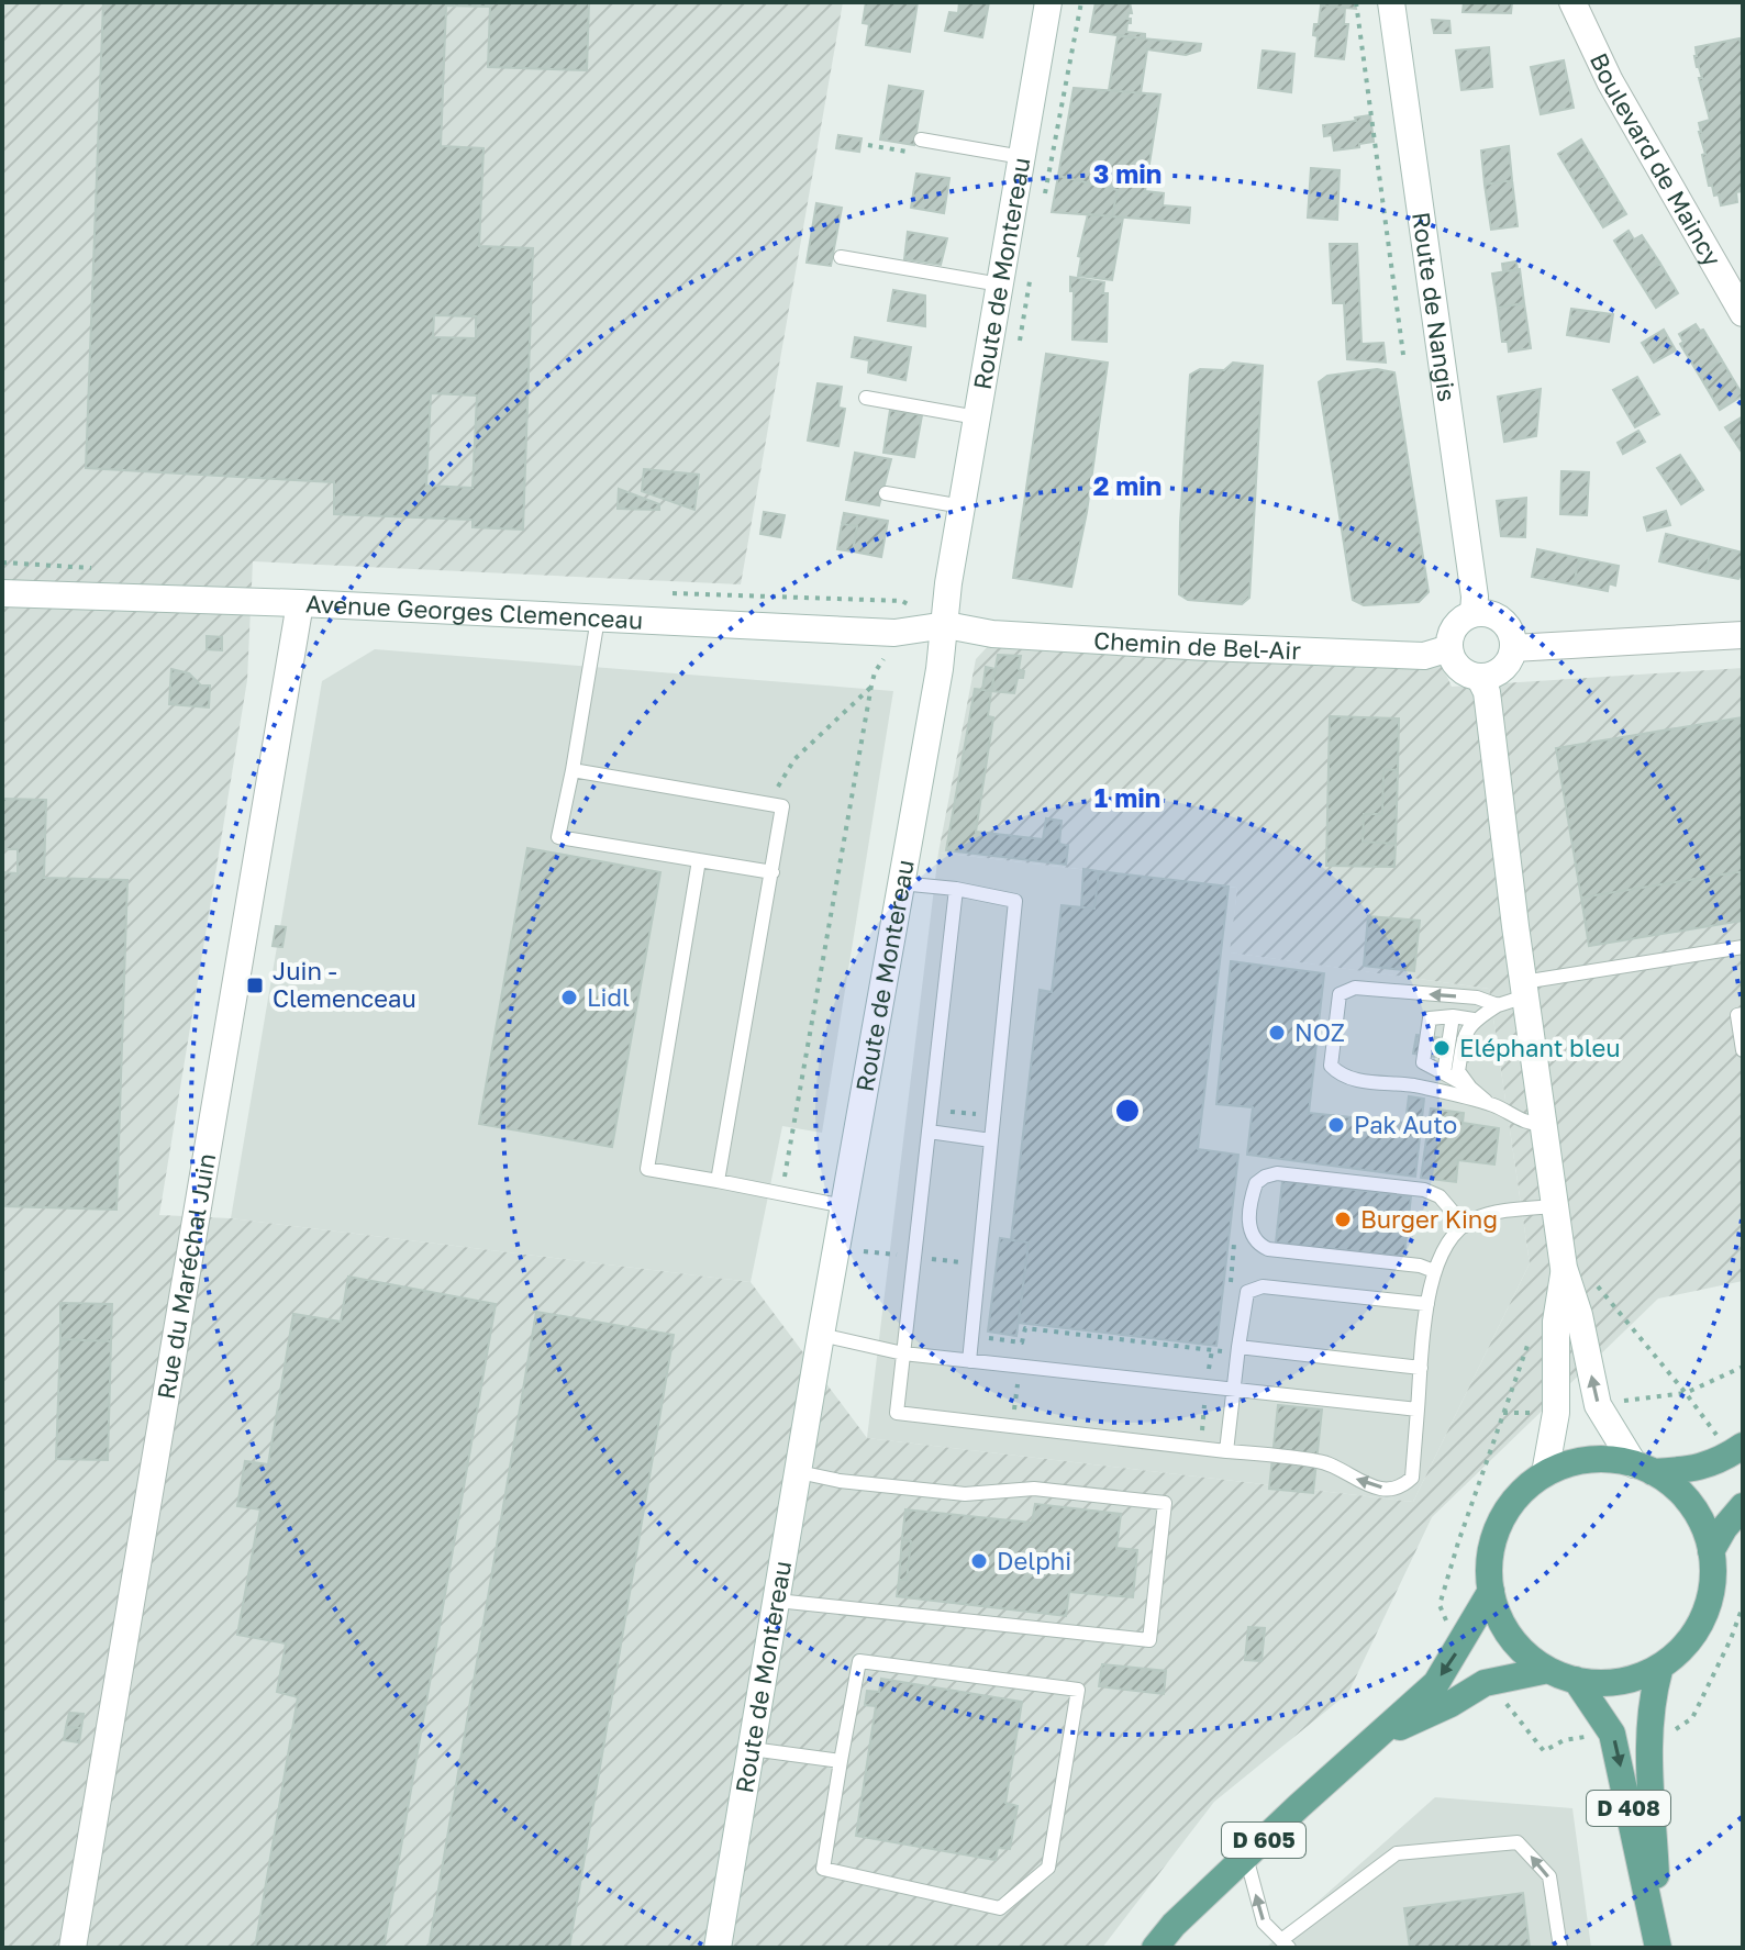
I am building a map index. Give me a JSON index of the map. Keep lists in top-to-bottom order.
{
  "streets": {
    "main road": [
      "Boulevard de Maincy",
      "Route de Montereau",
      "Route de Nangis",
      "Avenue Georges Clemenceau",
      "Chemin de Bel-Air",
      "Rue du Maréchal Juin",
      "D 408",
      "D 605"
    ]
  },
  "crossings": [
    ["Route de Montereau", "Avenue Georges Clemenceau"],
    ["Route de Montereau", "Chemin de Bel-Air"],
    ["Route de Nangis", "Chemin de Bel-Air"],
    ["Avenue Georges Clemenceau", "Chemin de Bel-Air"],
    ["Avenue Georges Clemenceau", "Rue du Maréchal Juin"],
    ["D 408", "D 605"]
  ],
  "places": {
    "transit": ["Juin - Clemenceau"],
    "other": [
      "Lidl",
      "NOZ",
      "Eléphant bleu",
      "Pak Auto",
      "Burger King",
      "Delphi"
    ]
  },
  "rings": ["3 min", "2 min", "1 min"]
}
